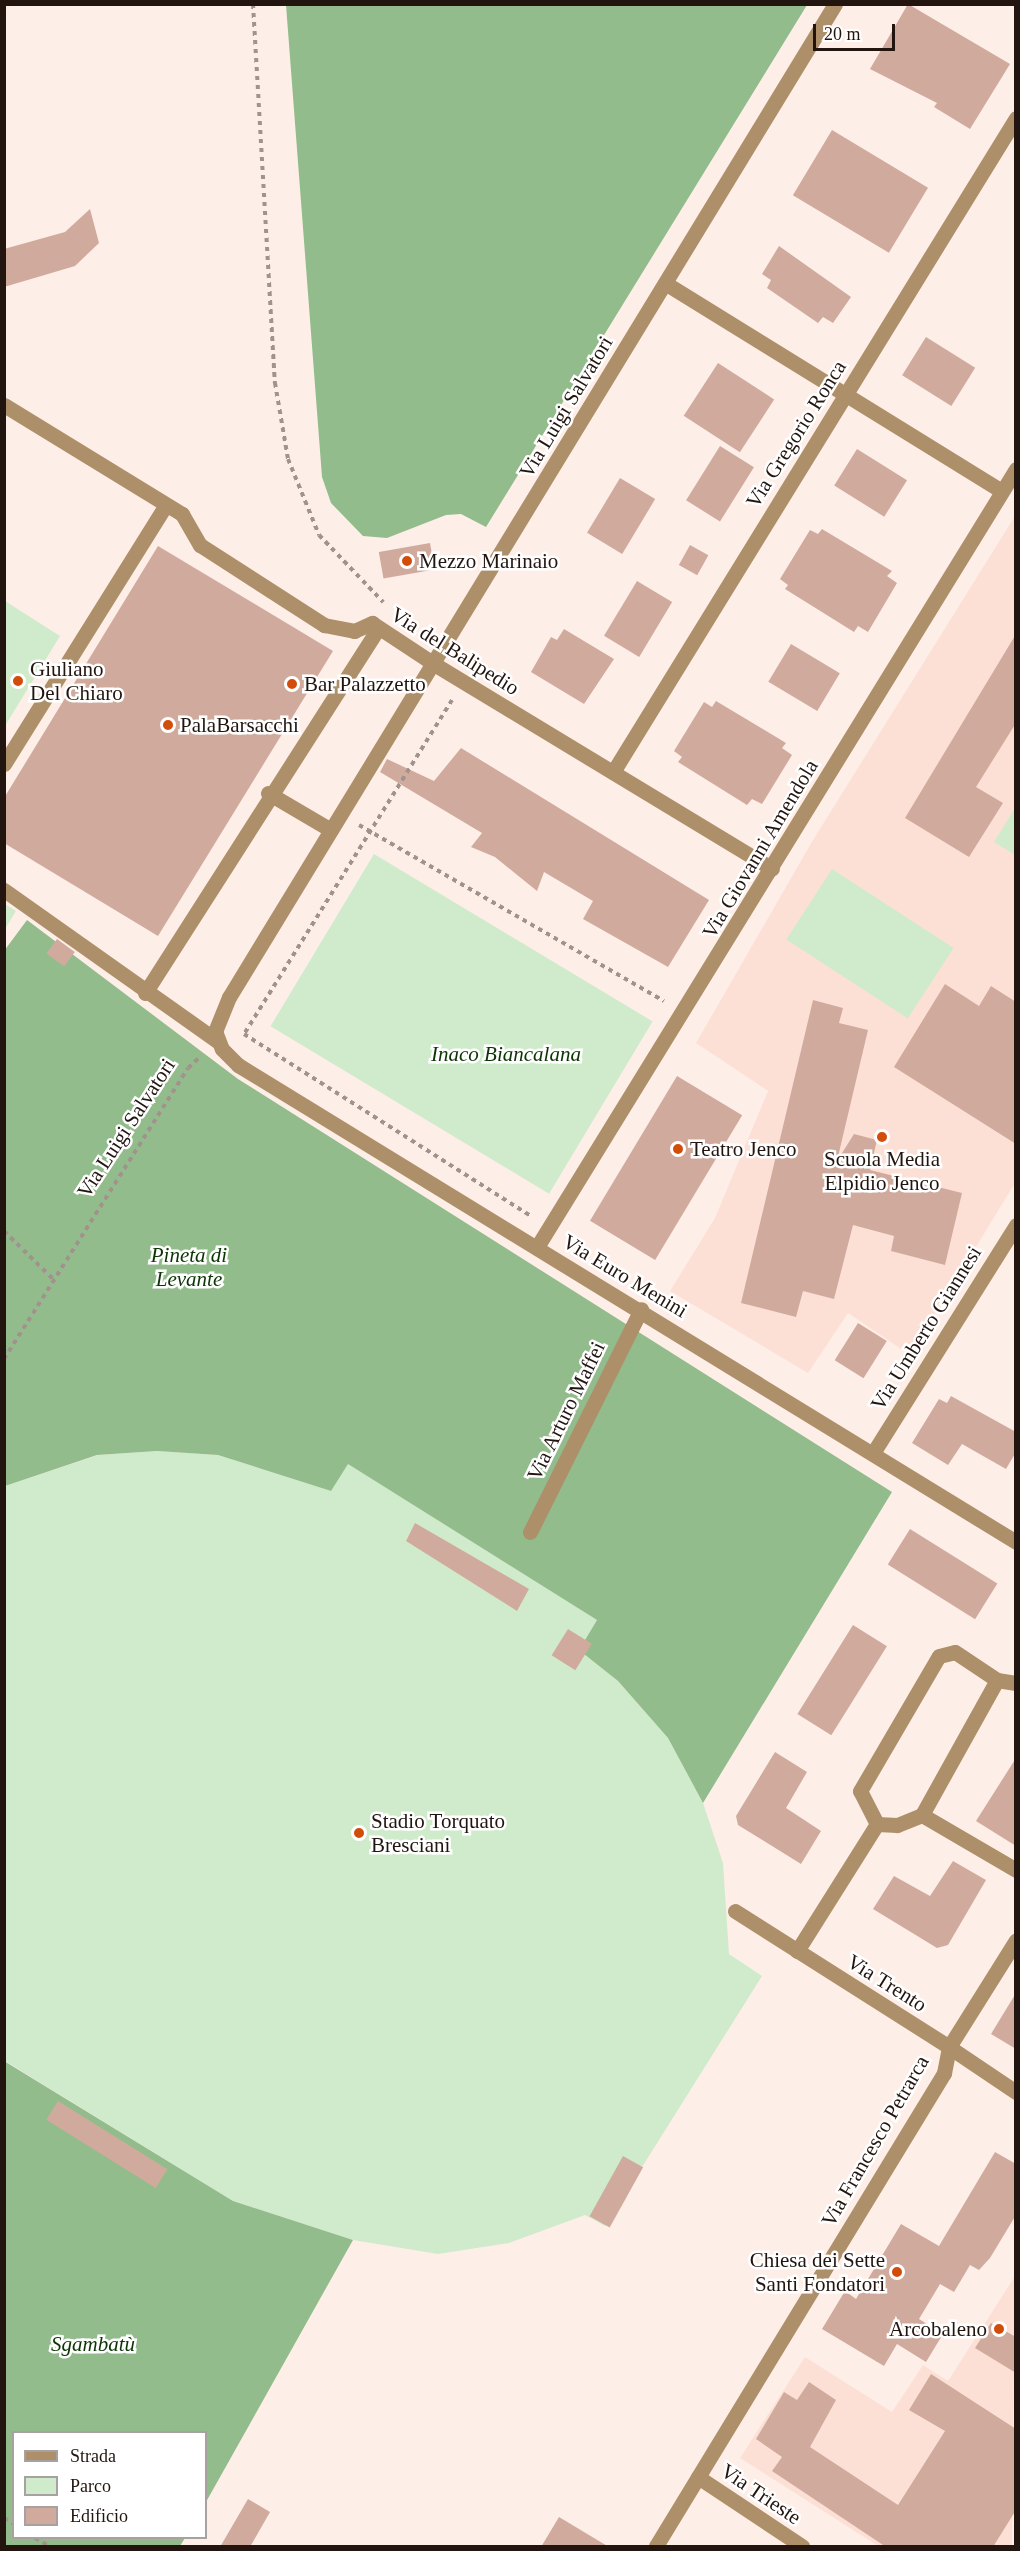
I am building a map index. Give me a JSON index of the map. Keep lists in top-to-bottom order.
{
  "streets": {
    "street": [
      "Via Luigi Salvatori",
      "Via Gregorio Ronca",
      "Via del Balipedio",
      "Via Giovanni Amendola",
      "Via Euro Menini",
      "Via Umberto Giannesi",
      "Via Arturo Maffei",
      "Via Trento",
      "Via Francesco Petrarca",
      "Via Trieste"
    ]
  },
  "crossings": [
    ["Via Luigi Salvatori", "Via del Balipedio"],
    ["Via Luigi Salvatori", "Via Euro Menini"],
    ["Via Gregorio Ronca", "Via del Balipedio"],
    ["Via del Balipedio", "Via Giovanni Amendola"],
    ["Via Giovanni Amendola", "Via Euro Menini"],
    ["Via Euro Menini", "Via Umberto Giannesi"],
    ["Via Euro Menini", "Via Arturo Maffei"],
    ["Via Trento", "Via Francesco Petrarca"],
    ["Via Francesco Petrarca", "Via Trieste"]
  ],
  "parks": ["Inaco Biancalana", "Pineta di Levante", "Sgambatù"],
  "places": [
    "Mezzo Marinaio",
    "Giuliano Del Chiaro",
    "Bar Palazzetto",
    "PalaBarsacchi",
    "Scuola Media Elpidio Jenco",
    "Teatro Jenco",
    "Stadio Torquato Bresciani",
    "Chiesa dei Sette Santi Fondatori",
    "Arcobaleno"
  ],
  "legend": ["Strada", "Parco", "Edificio"],
  "scale_bar": "20 m"
}
